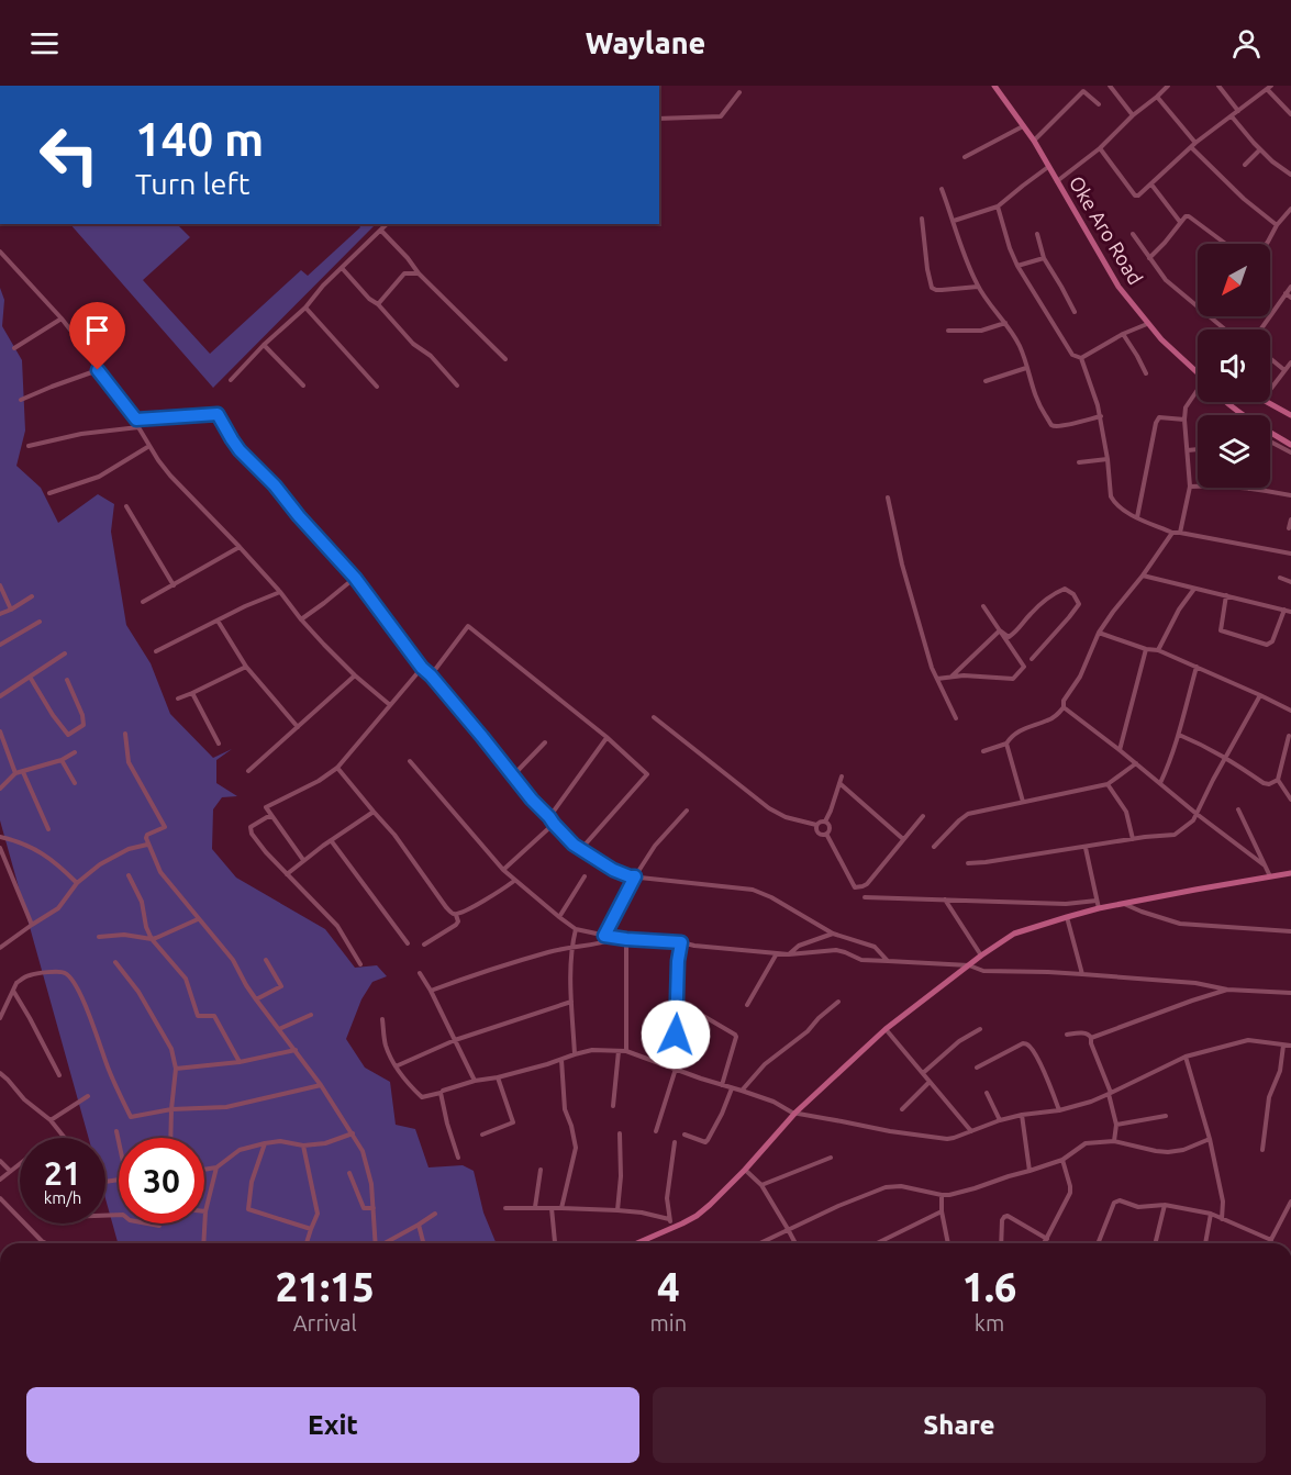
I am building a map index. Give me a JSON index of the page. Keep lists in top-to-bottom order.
{
  "streets": {
    "main road": ["Oke Aro Road"]
  },
  "north": "bottom left",
  "page": {
    "header": "Waylane",
    "turn": ["140 m", "Turn left"],
    "speed": "21 km/h",
    "limit": "30",
    "eta": [
      "21:15",
      "Arrival",
      "4",
      "min",
      "1.6",
      "km"
    ],
    "buttons": ["Exit", "Share"]
  }
}
